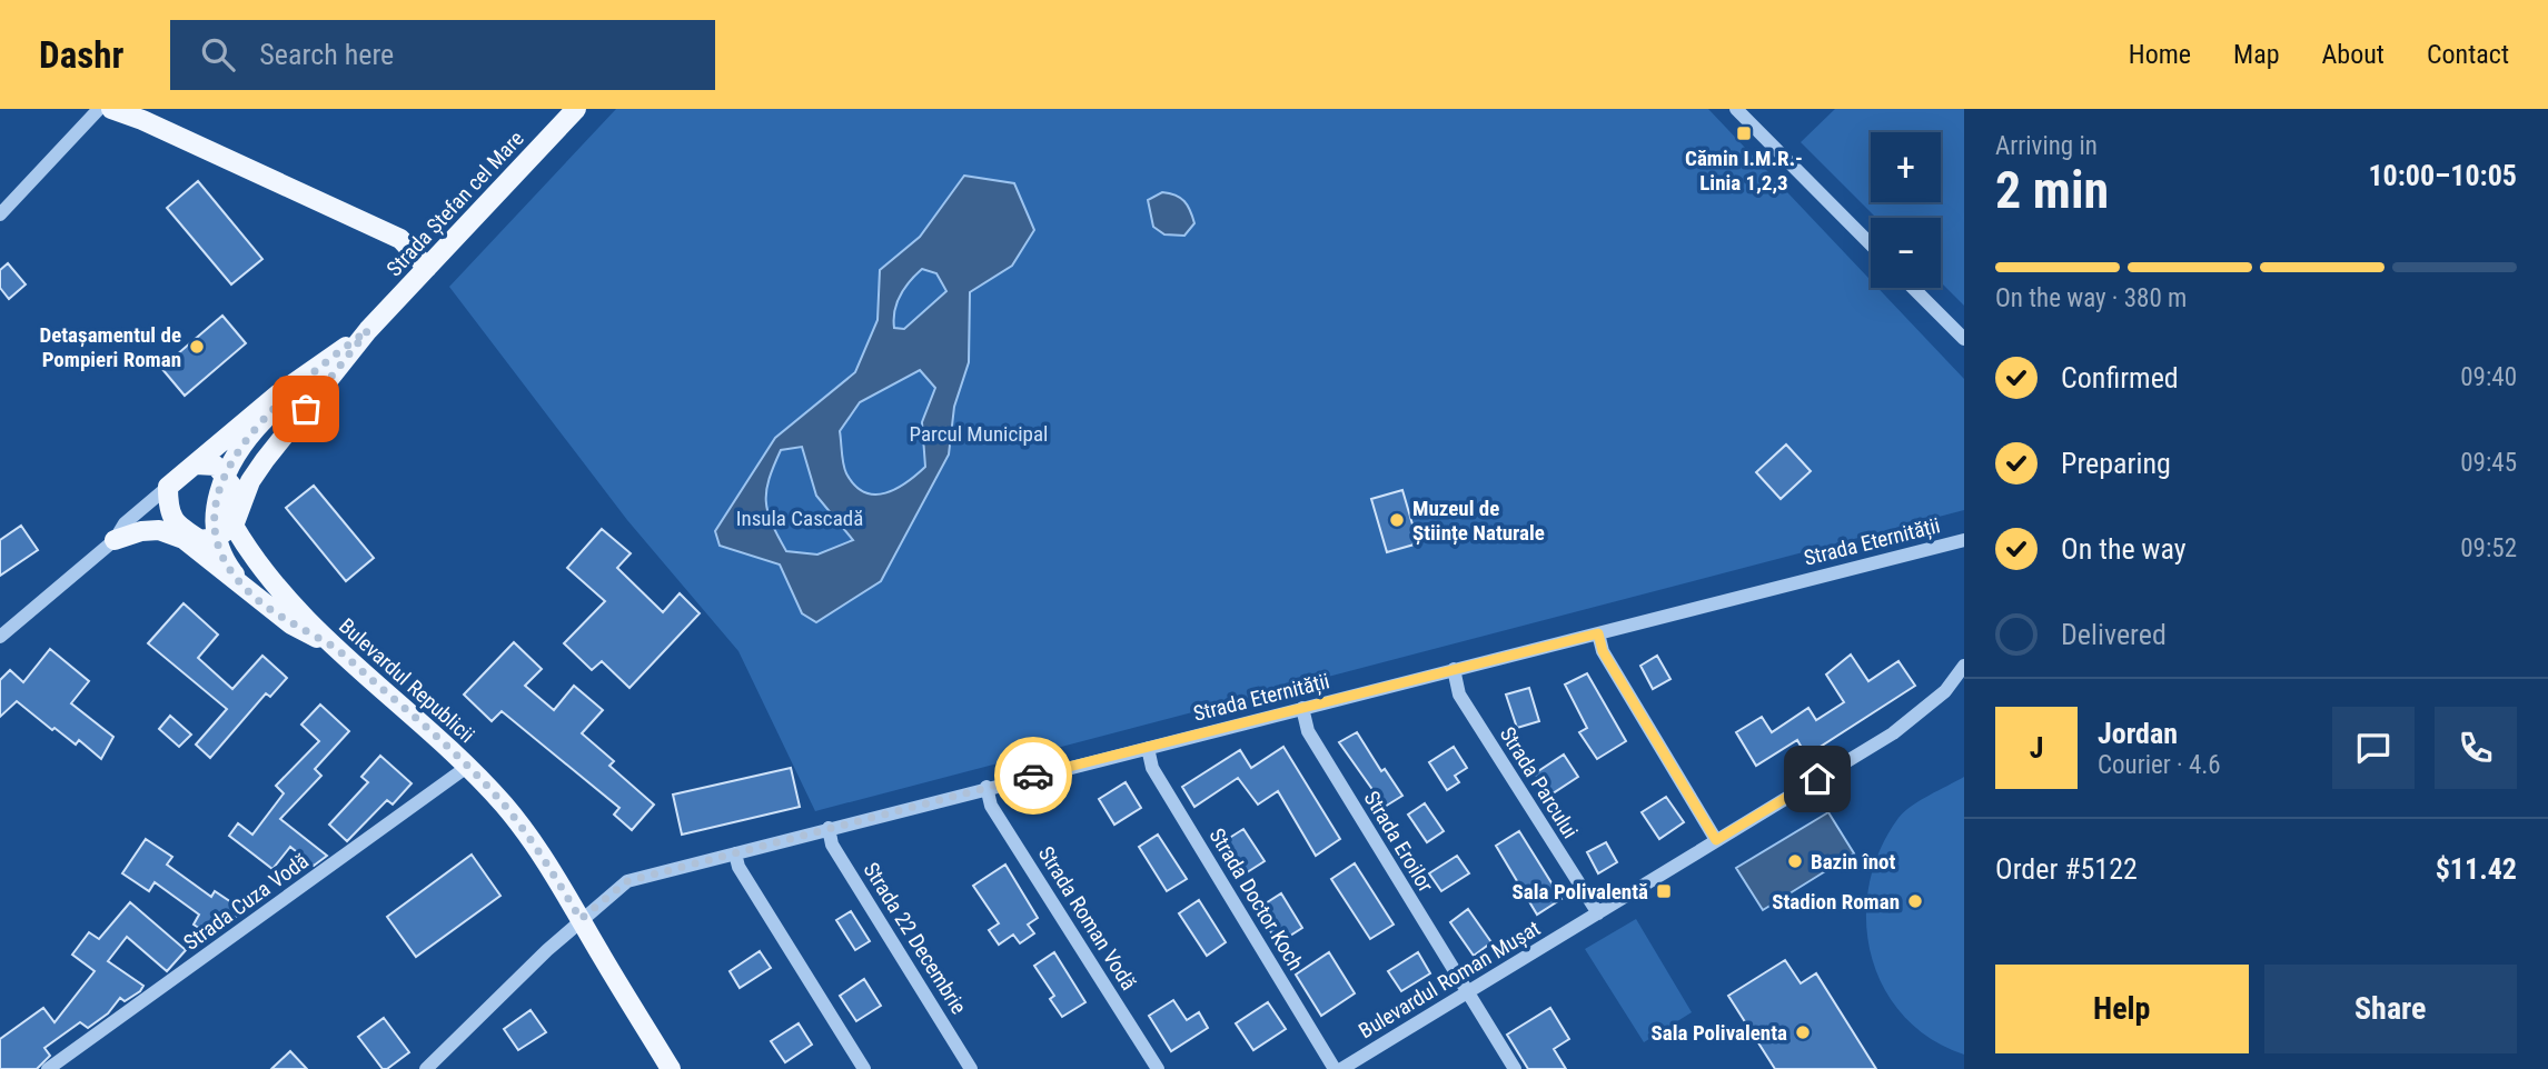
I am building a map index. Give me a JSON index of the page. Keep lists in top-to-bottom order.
{
  "streets": {
    "main road": ["Strada Ștefan cel Mare", "Bulevardul Republicii"],
    "street": [
      "Strada Eternității",
      "Strada Parcului",
      "Strada Eroilor",
      "Strada Doctor Koch",
      "Strada Cuza Vodă",
      "Strada Roman Vodă",
      "Strada 22 Decembrie",
      "Bulevardul Roman Mușat"
    ]
  },
  "crossings": [
    ["Strada Eternității", "Bulevardul Republicii"],
    ["Strada Eternității", "Strada Parcului"],
    ["Strada Eternității", "Strada Eroilor"],
    ["Strada Eternității", "Strada Doctor Koch"],
    ["Strada Eternității", "Strada Roman Vodă"],
    ["Strada Eternității", "Strada 22 Decembrie"],
    ["Bulevardul Republicii", "Strada Cuza Vodă"],
    ["Strada Parcului", "Bulevardul Roman Mușat"],
    ["Strada Eroilor", "Bulevardul Roman Mușat"]
  ],
  "parks": ["Parcul Municipal", "Insula Cascadă"],
  "places": {
    "transit": ["Cămin I.M.R.- Linia 1,2,3", "Sala Polivalentă"],
    "other": [
      "Detașamentul de Pompieri Roman",
      "Muzeul de Științe Naturale",
      "Bazin înot",
      "Stadion Roman",
      "Sala Polivalenta"
    ]
  },
  "page": {
    "header": "Dashr",
    "search": "Search here",
    "nav": [
      "Home",
      "Map",
      "About",
      "Contact"
    ],
    "heading": ["2 min", "Arriving in", "10:00–10:05"],
    "panel": [
      "Jordan",
      "Courier · 4.6",
      "Order #5122",
      "$11.42"
    ],
    "map_buttons": ["+", "−"],
    "bar": "On the way · 380 m",
    "list": [
      ["Confirmed", "09:40"],
      ["Preparing", "09:45"],
      ["On the way", "09:52"],
      "Delivered"
    ],
    "round": "J",
    "buttons": ["Help", "Share"]
  }
}
